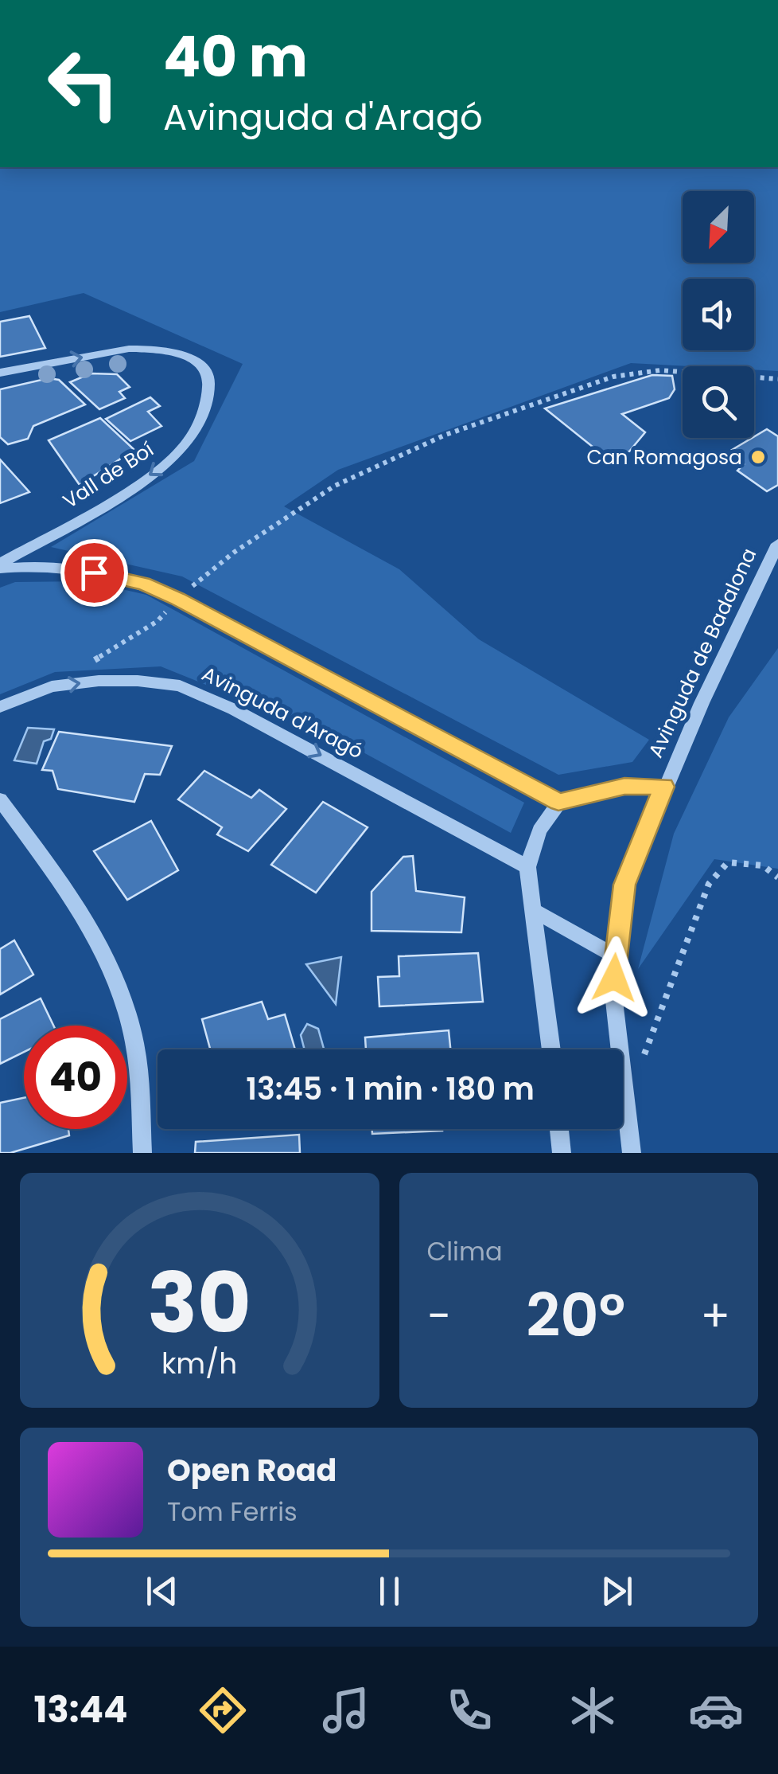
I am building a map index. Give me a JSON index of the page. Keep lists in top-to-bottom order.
{
  "streets": {
    "street": ["Vall de Boí", "Avinguda de Badalona", "Avinguda d'Aragó"]
  },
  "places": ["Can Romagosa"],
  "north": "bottom left",
  "page": {
    "turn": ["40 m", "Avinguda d'Aragó"],
    "limit": "40",
    "trip": "13:45 · 1 min · 180 m",
    "tile": "Clima",
    "heat": ["−", "20°", "+"],
    "song": ["Open Road", "Tom Ferris"],
    "tabs": "13:44",
    "gauge": ["30", "km/h"]
  }
}
